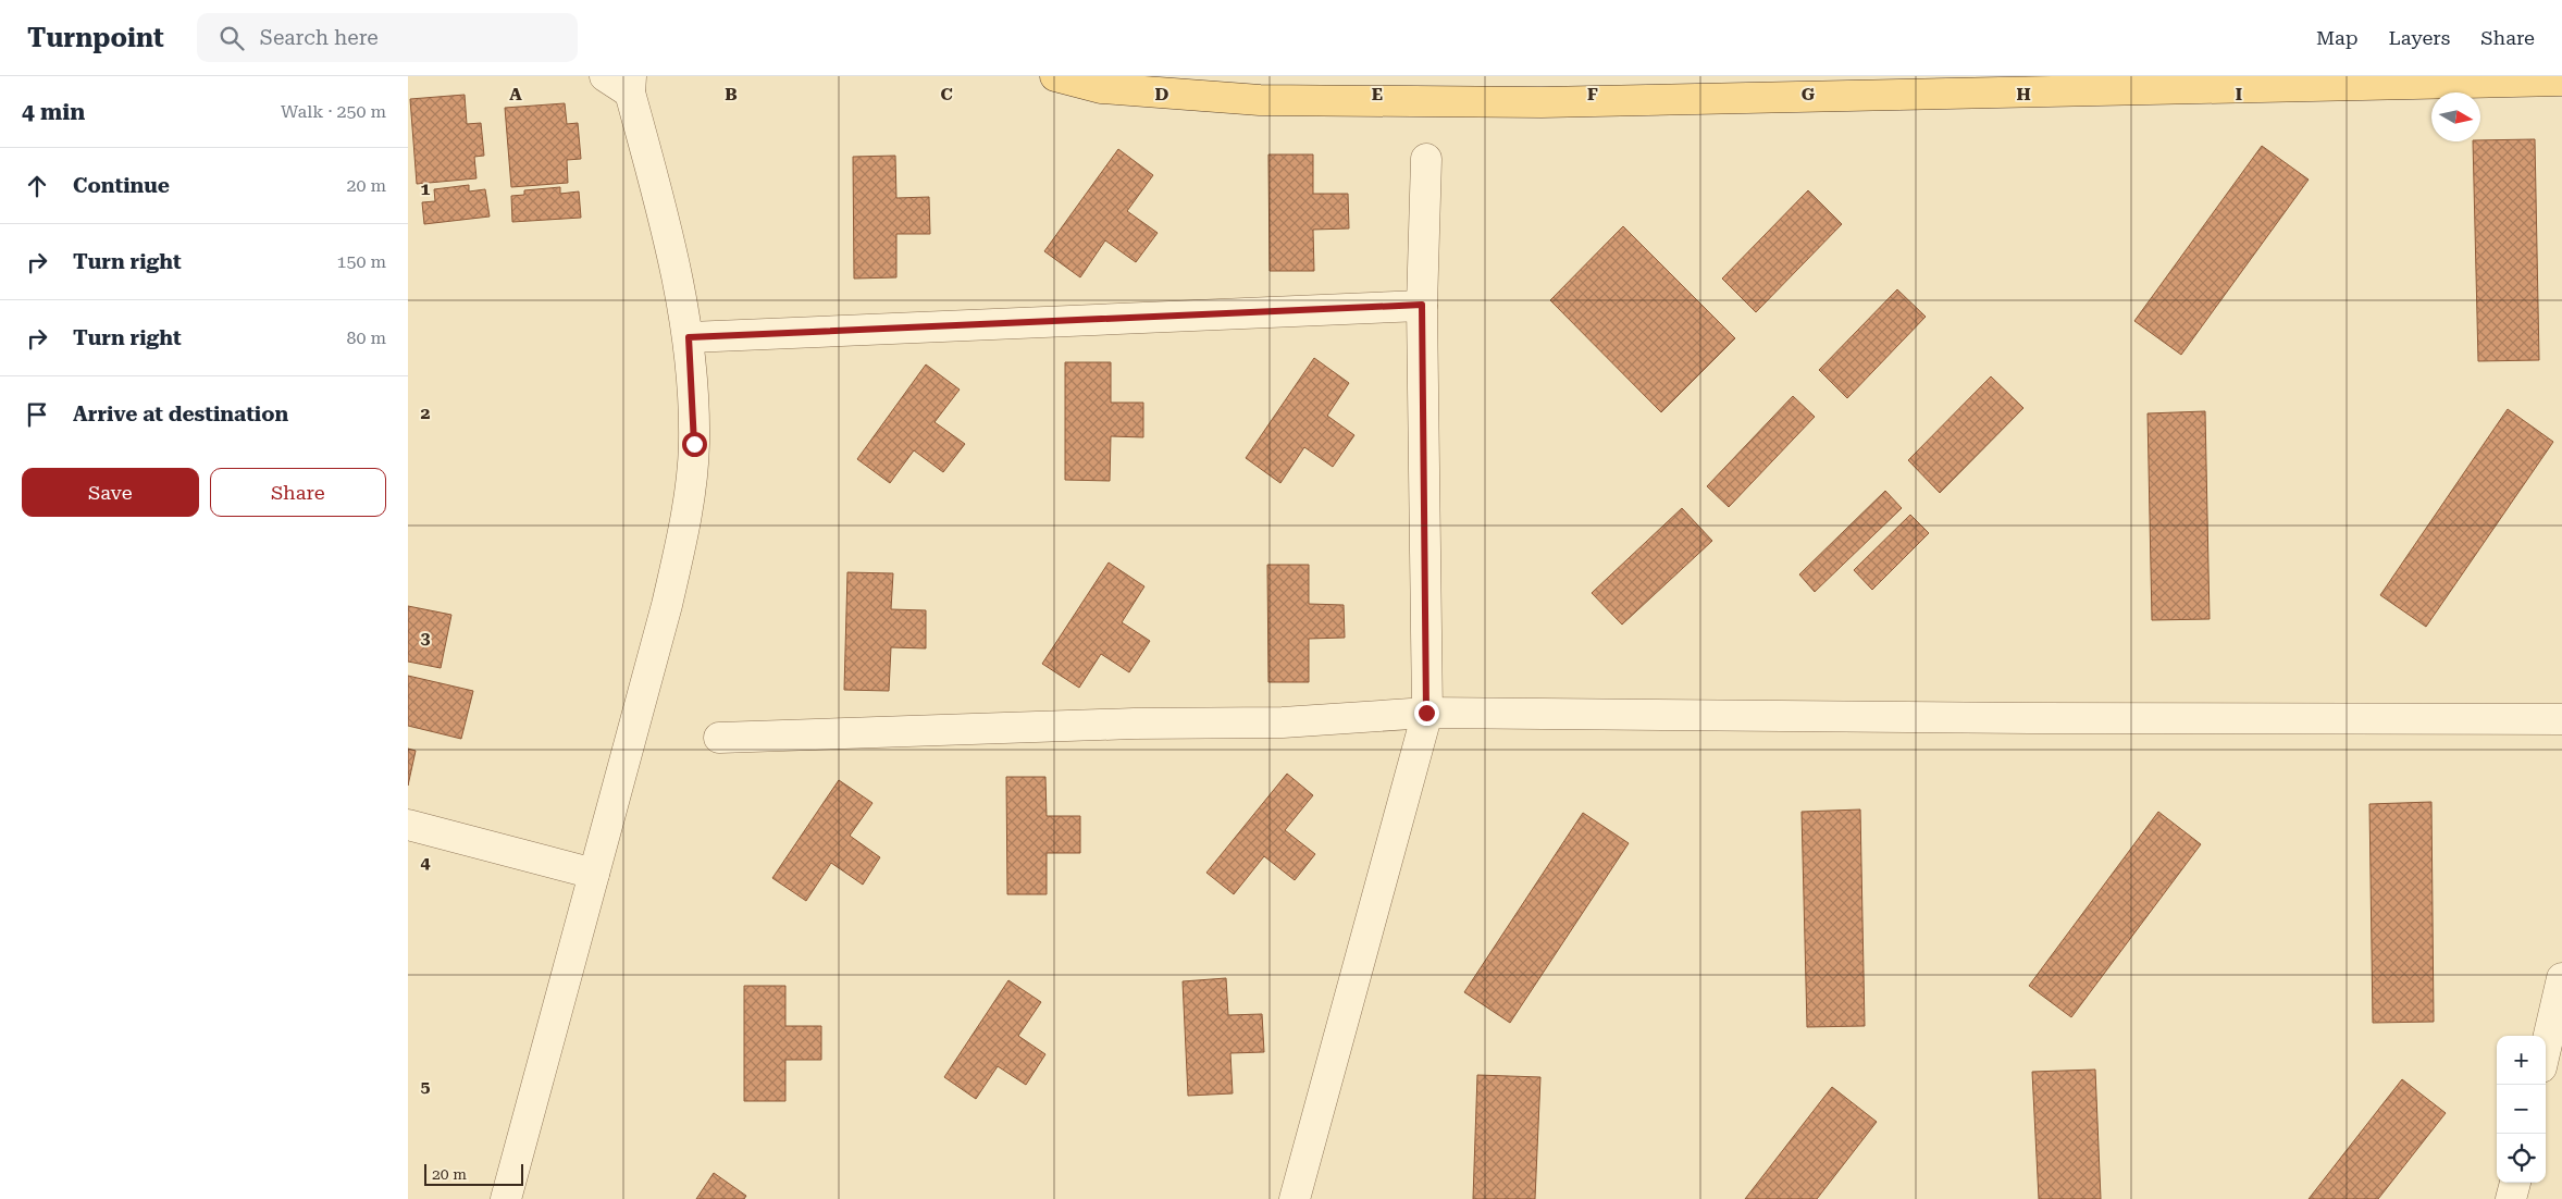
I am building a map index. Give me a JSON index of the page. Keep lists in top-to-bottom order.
{
  "scale_bar": "20 m",
  "north": "right",
  "page": {
    "header": "Turnpoint",
    "search": "Search here",
    "nav": ["Map", "Layers", "Share"],
    "heading": ["4 min", "Walk · 250 m"],
    "list": [
      ["Continue", "20 m"],
      ["Turn right", "150 m"],
      ["Turn right", "80 m"],
      "Arrive at destination"
    ],
    "buttons": ["Save", "Share"],
    "map_buttons": ["+", "−"],
    "scale": "20 m"
  },
  "grid": {
    "columns": [
      "A",
      "B",
      "C",
      "D",
      "E",
      "F",
      "G",
      "H",
      "I"
    ],
    "rows": [
      "1",
      "2",
      "3",
      "4",
      "5"
    ]
  }
}
